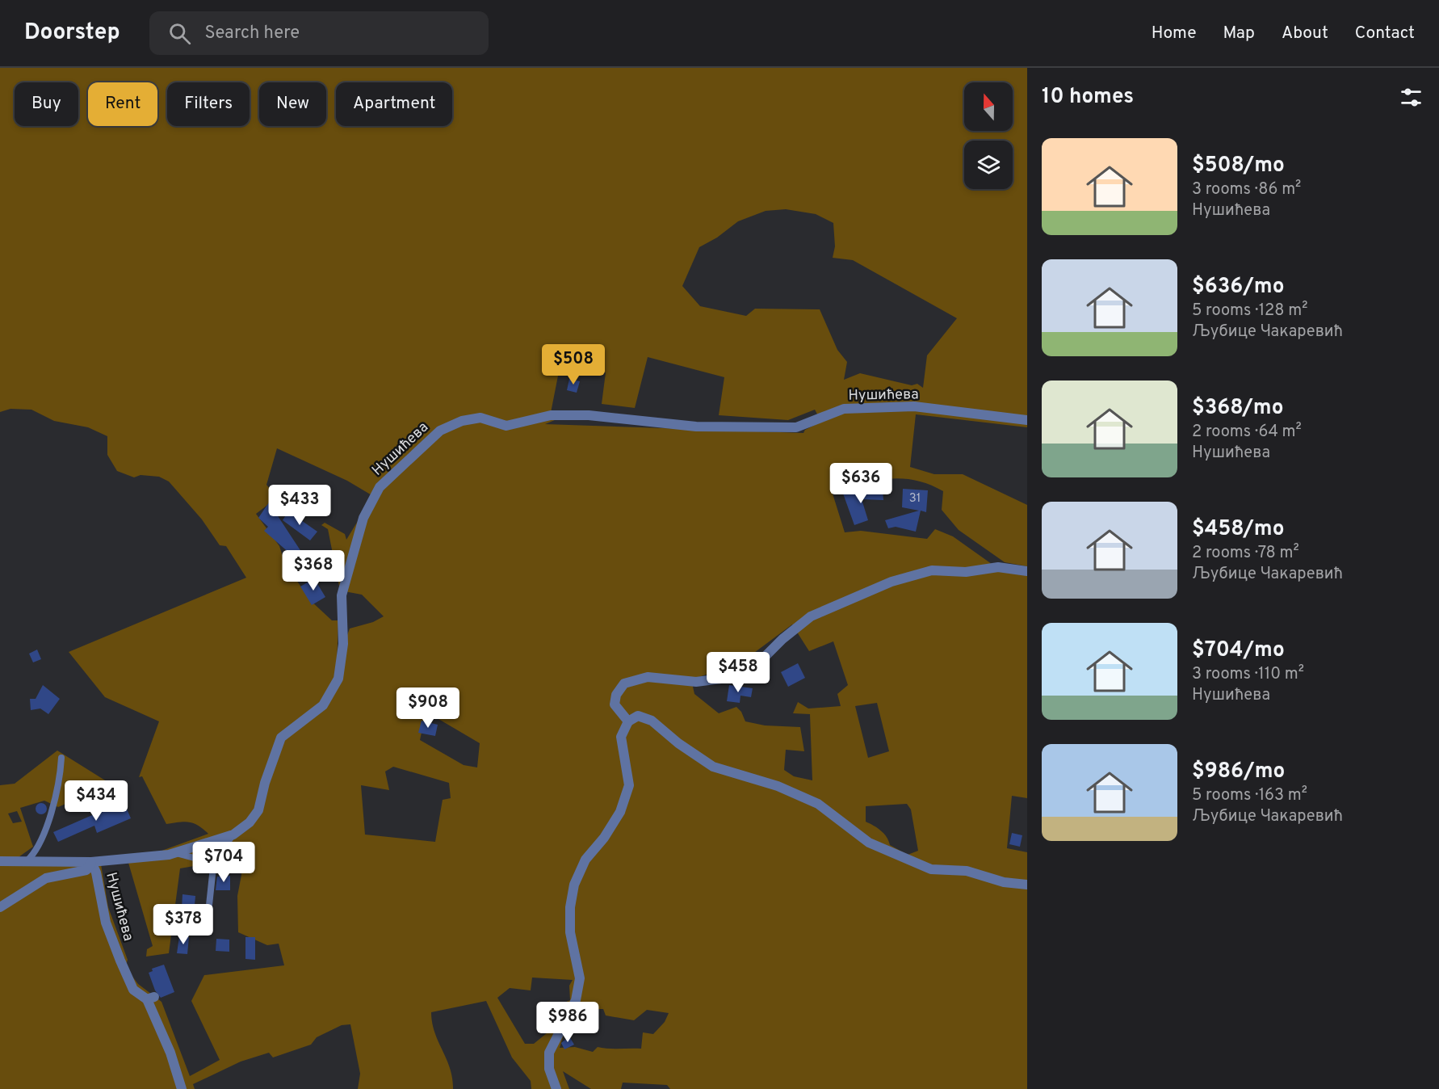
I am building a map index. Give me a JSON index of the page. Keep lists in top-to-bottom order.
{
  "streets": {
    "street": ["Нушићева"]
  },
  "house_numbers": ["31"],
  "north": "top",
  "page": {
    "header": "Doorstep",
    "search": "Search here",
    "nav": [
      "Home",
      "Map",
      "About",
      "Contact"
    ],
    "heading": "10 homes",
    "chip": [
      "Buy",
      "Rent",
      "Filters",
      "New",
      "Apartment"
    ],
    "list": [
      {
        "name": "$508/mo",
        "note": "3 rooms · 86 m² · Нушићева"
      },
      {
        "name": "$636/mo",
        "note": "5 rooms · 128 m² · Љубице Чакаревић"
      },
      {
        "name": "$368/mo",
        "note": "2 rooms · 64 m² · Нушићева"
      },
      {
        "name": "$458/mo",
        "note": "2 rooms · 78 m² · Љубице Чакаревић"
      },
      {
        "name": "$704/mo",
        "note": "3 rooms · 110 m² · Нушићева"
      },
      {
        "name": "$986/mo",
        "note": "5 rooms · 163 m² · Љубице Чакаревић"
      }
    ],
    "price": [
      "$508",
      "$636",
      "$433",
      "$368",
      "$458",
      "$908",
      "$434",
      "$704",
      "$378",
      "$986"
    ]
  }
}
